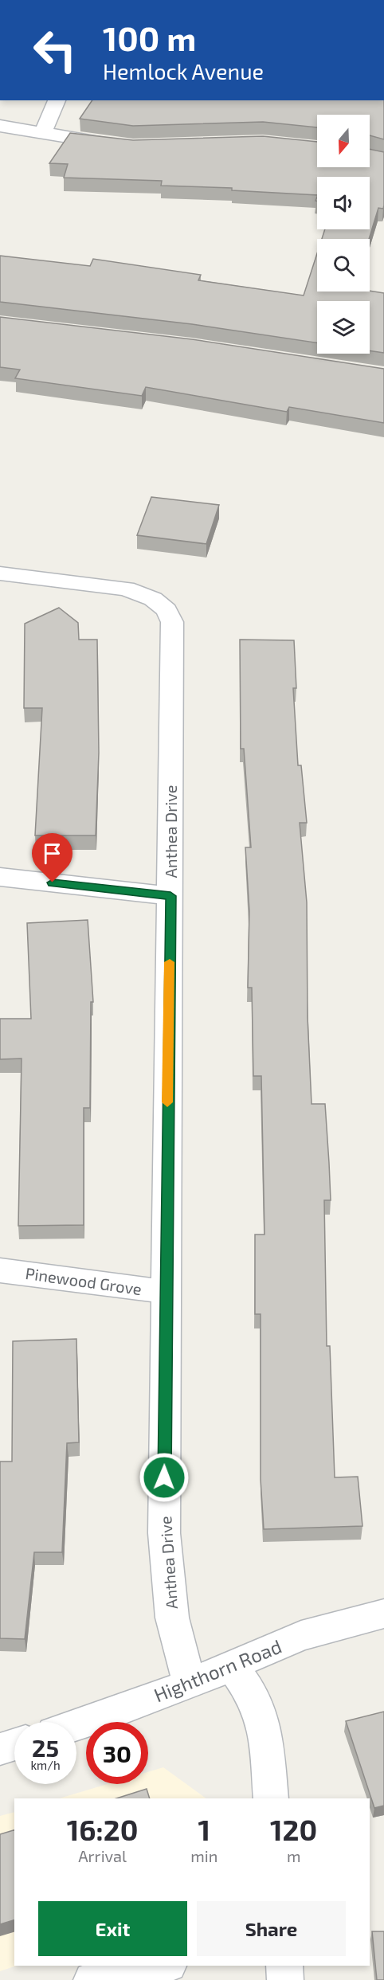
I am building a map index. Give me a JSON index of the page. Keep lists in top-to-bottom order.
{
  "streets": {
    "street": ["Anthea Drive", "Pinewood Grove", "Highthorn Road"]
  },
  "crossings": [
    ["Anthea Drive", "Pinewood Grove"],
    ["Anthea Drive", "Highthorn Road"]
  ],
  "north": "bottom",
  "page": {
    "turn": ["100 m", "Hemlock Avenue"],
    "speed": "25 km/h",
    "limit": "30",
    "eta": [
      "16:20",
      "Arrival",
      "1",
      "min",
      "120",
      "m"
    ],
    "buttons": ["Exit", "Share"]
  }
}
